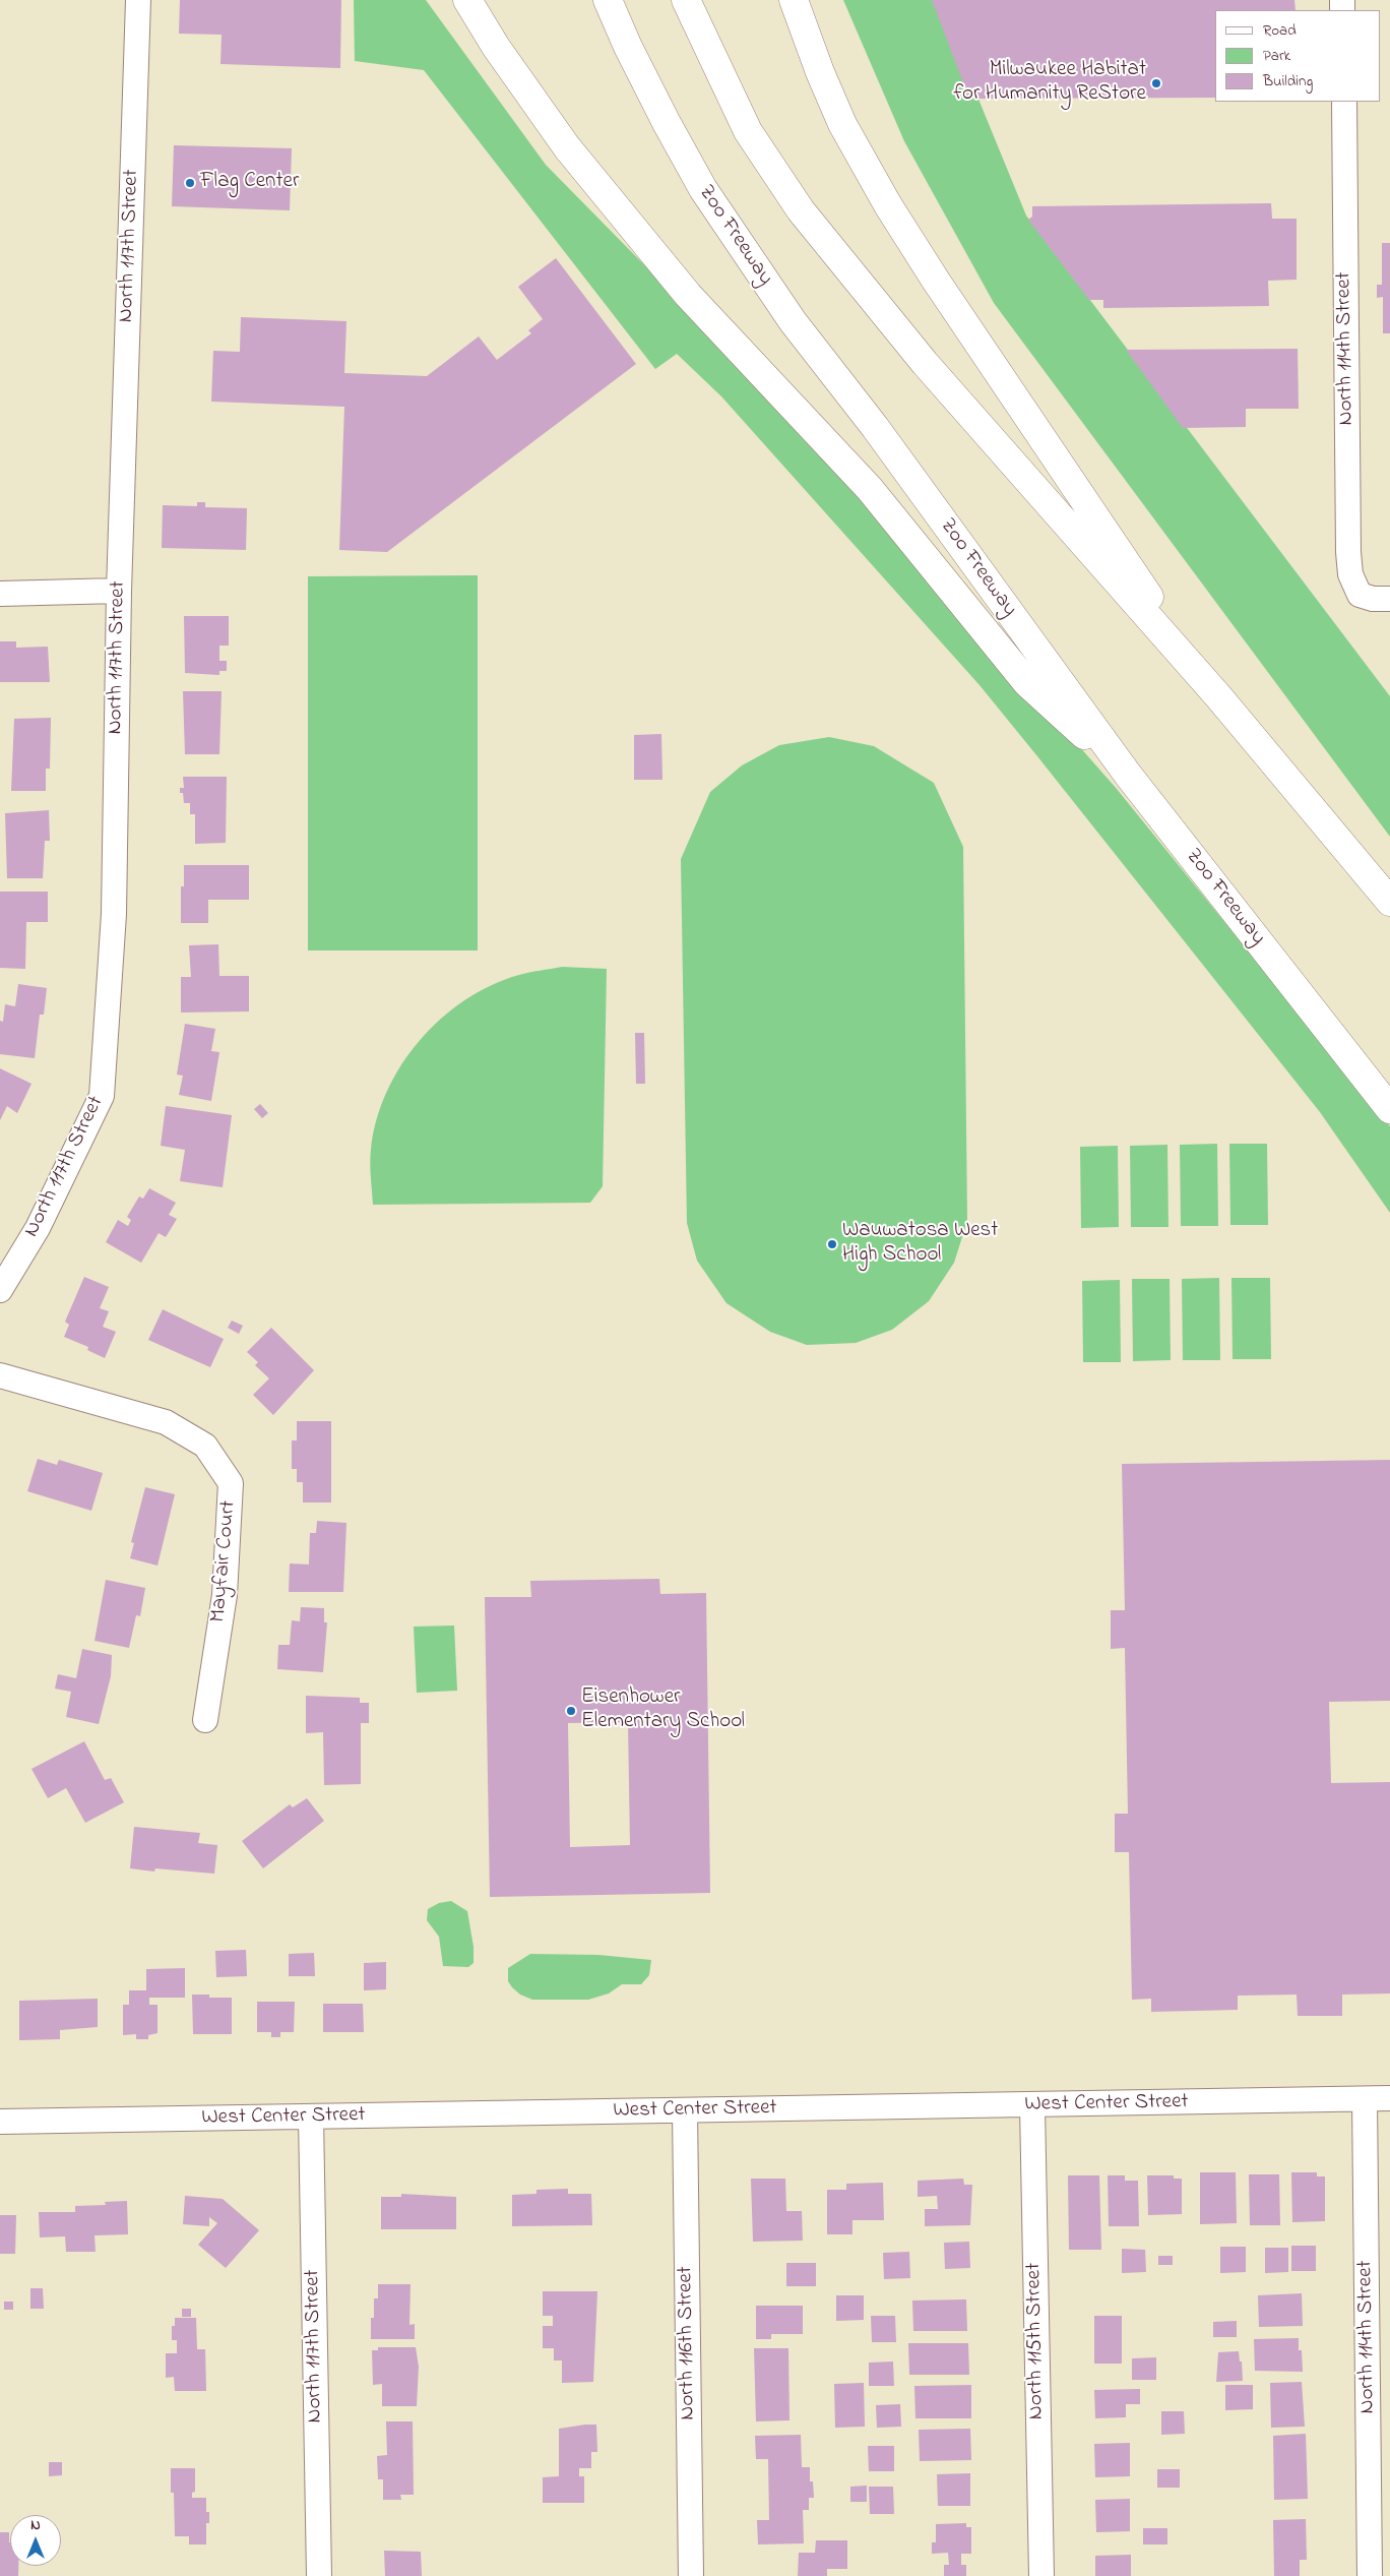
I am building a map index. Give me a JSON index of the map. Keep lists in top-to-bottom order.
{
  "streets": {
    "highway": ["Zoo Freeway"],
    "street": [
      "North 117th Street",
      "North 114th Street",
      "Mayfair Court",
      "West Center Street",
      "North 115th Street",
      "North 116th Street"
    ]
  },
  "crossings": [
    ["North 117th Street", "West Center Street"],
    ["North 114th Street", "West Center Street"],
    ["West Center Street", "North 115th Street"],
    ["West Center Street", "North 116th Street"]
  ],
  "places": [
    "Milwaukee Habitat for Humanity ReStore",
    "Flag Center",
    "Wauwatosa West High School",
    "Eisenhower Elementary School"
  ],
  "legend": ["Road", "Park", "Building"],
  "north": "top"
}
